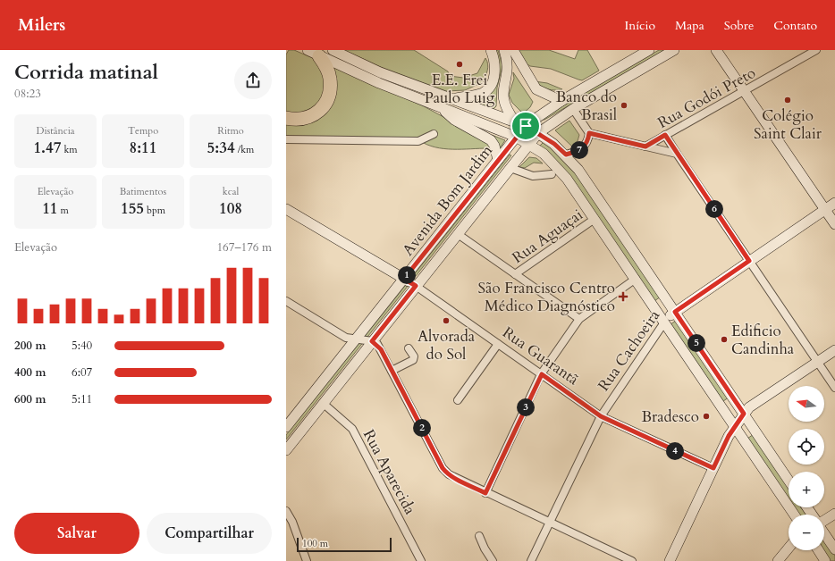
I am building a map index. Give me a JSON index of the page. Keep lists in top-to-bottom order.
{
  "streets": {
    "main road": ["Avenida Bom Jardim", "Rua Cachoeira", "Rua Guarantã"],
    "street": ["Rua Godói Preto", "Rua Aguaçai", "Rua Aparecida"]
  },
  "crossings": [
    ["Avenida Bom Jardim", "Rua Guarantã"],
    ["Avenida Bom Jardim", "Rua Aparecida"],
    ["Rua Cachoeira", "Rua Guarantã"]
  ],
  "places": {
    "other": [
      "E.E. Frei Paulo Luig",
      "Colégio Saint Clair",
      "Banco do Brasil",
      "Alvorada do Sol",
      "Edificio Candinha",
      "Bradesco"
    ],
    "health": ["São Francisco Centro Médico Diagnóstico"]
  },
  "scale_bar": "100 m",
  "north": "left",
  "page": {
    "header": "Milers",
    "nav": [
      "Início",
      "Mapa",
      "Sobre",
      "Contato"
    ],
    "heading": ["Corrida matinal", "08:23"],
    "stats": [
      ["Distância", "1.47 km"],
      ["Tempo", "8:11"],
      ["Ritmo", "5:34 /km"],
      ["Elevação", "11 m"],
      ["Batimentos", "155 bpm"],
      ["kcal", "108"]
    ],
    "pins": [
      "7",
      "6",
      "1",
      "5",
      "3",
      "2",
      "4"
    ],
    "chart": ["Elevação", "167–176 m"],
    "list": [
      {
        "name": "200 m",
        "note": "5:40"
      },
      {
        "name": "400 m",
        "note": "6:07"
      },
      {
        "name": "600 m",
        "note": "5:11"
      }
    ],
    "map_buttons": ["+", "−"],
    "buttons": ["Salvar", "Compartilhar"],
    "scale": "100 m"
  }
}
